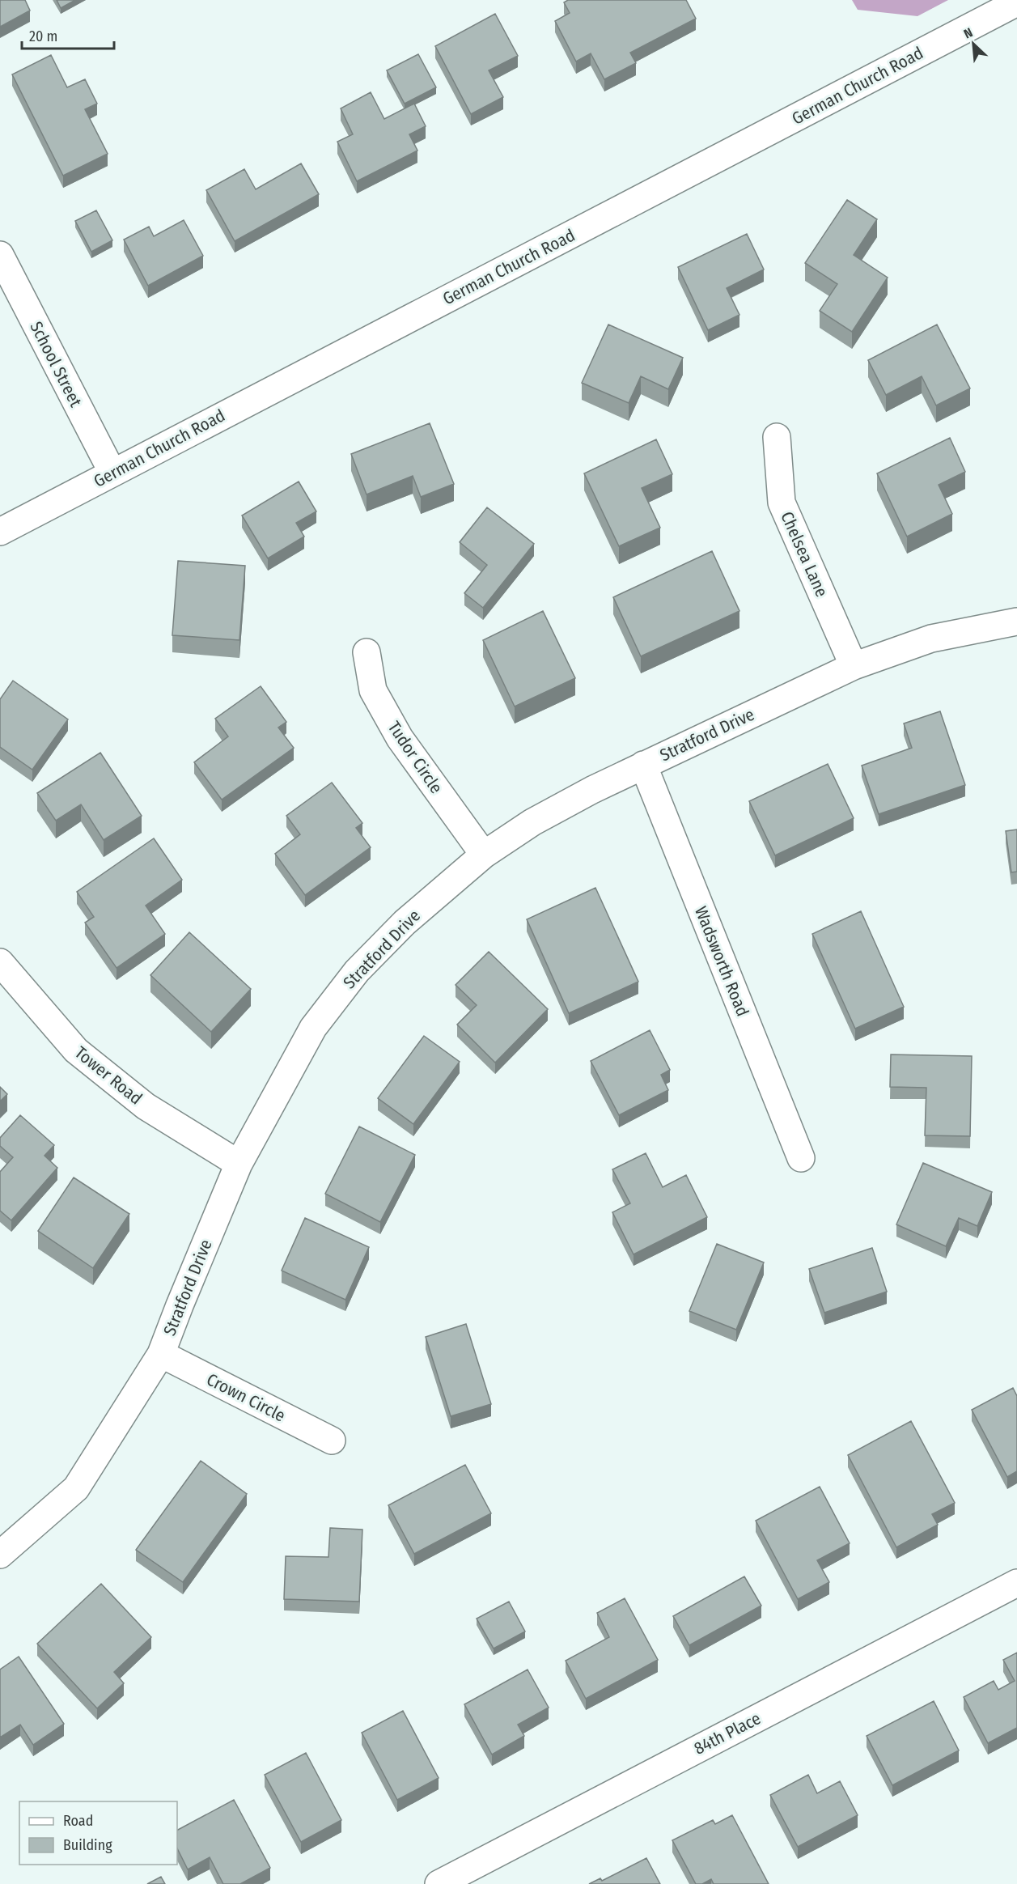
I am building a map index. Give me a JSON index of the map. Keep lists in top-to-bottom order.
{
  "streets": {
    "street": [
      "German Church Road",
      "School Street",
      "Chelsea Lane",
      "Stratford Drive",
      "Tudor Circle",
      "Wadsworth Road",
      "Tower Road",
      "Crown Circle",
      "84th Place"
    ]
  },
  "crossings": [
    ["German Church Road", "School Street"],
    ["Chelsea Lane", "Stratford Drive"],
    ["Stratford Drive", "Tudor Circle"],
    ["Stratford Drive", "Wadsworth Road"],
    ["Stratford Drive", "Tower Road"],
    ["Stratford Drive", "Crown Circle"]
  ],
  "legend": ["Road", "Building"],
  "scale_bar": "20 m",
  "north": "top left"
}
